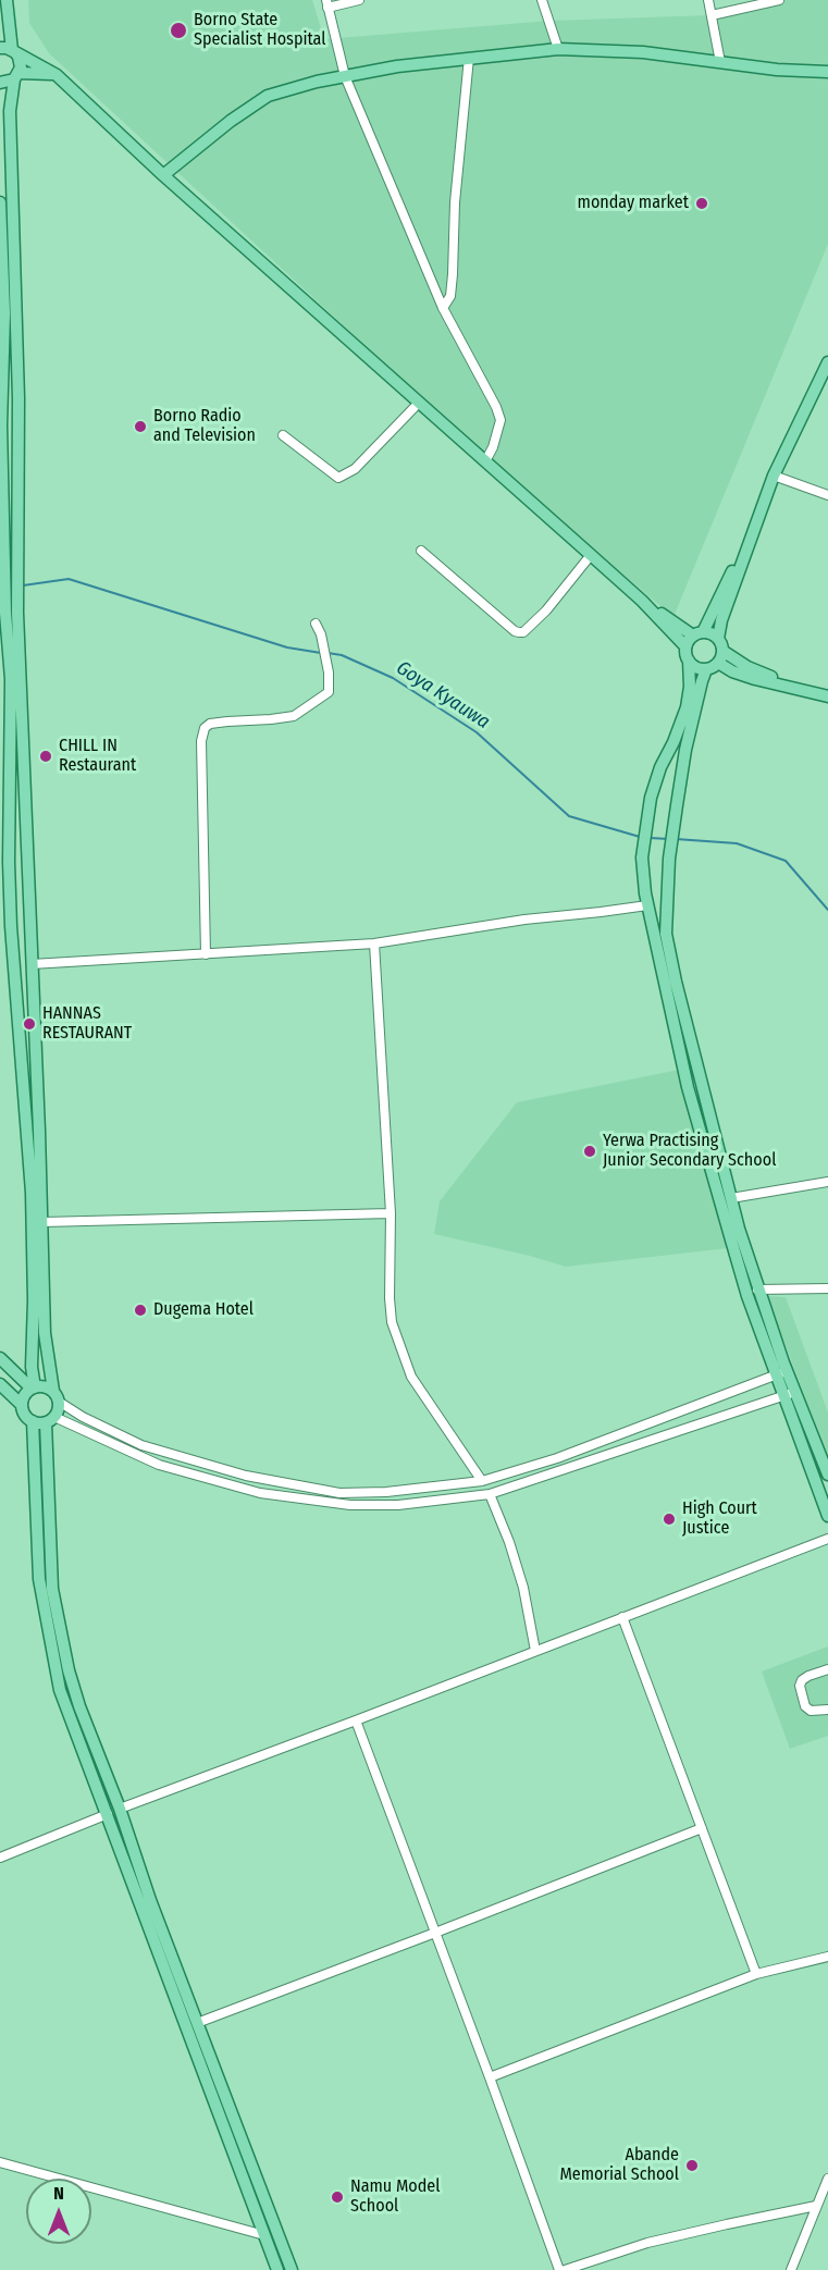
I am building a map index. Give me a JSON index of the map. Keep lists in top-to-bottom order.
{
  "water": ["Goya Kyauwa"],
  "places": [
    "Borno State Specialist Hospital",
    "monday market",
    "Borno Radio and Television",
    "CHILL IN Restaurant",
    "HANNAS RESTAURANT",
    "Yerwa Practising Junior Secondary School",
    "Dugema Hotel",
    "High Court Justice",
    "Abande Memorial School",
    "Namu Model School"
  ],
  "north": "top"
}
